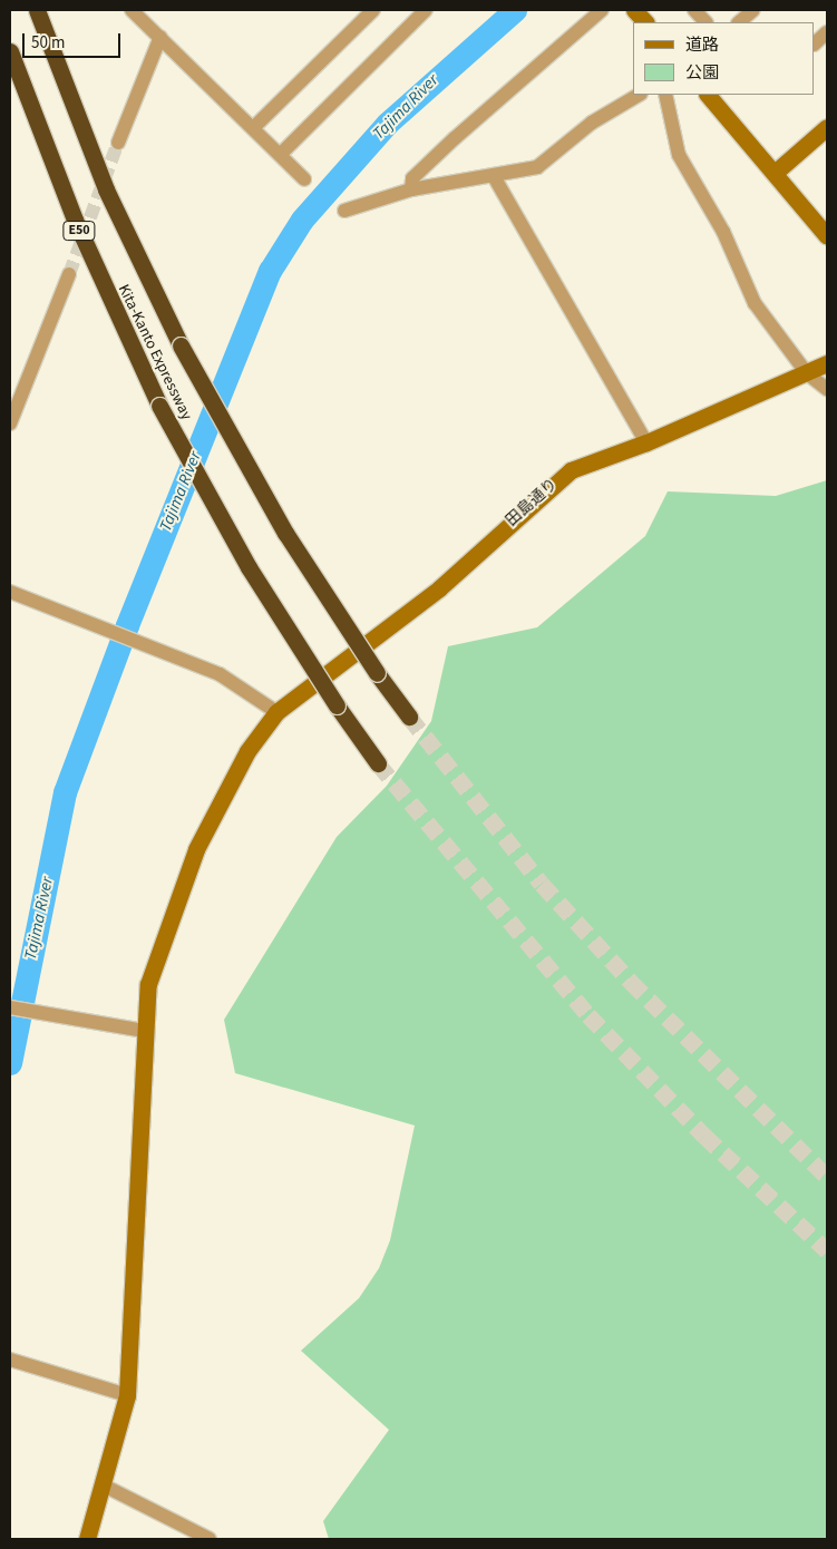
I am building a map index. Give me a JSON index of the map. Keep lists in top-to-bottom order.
{
  "streets": {
    "highway": ["E50", "Kita-Kanto Expressway"],
    "street": ["田島通り"]
  },
  "water": ["Tajima River"],
  "legend": ["道路", "公園"],
  "scale_bar": "50 m"
}
